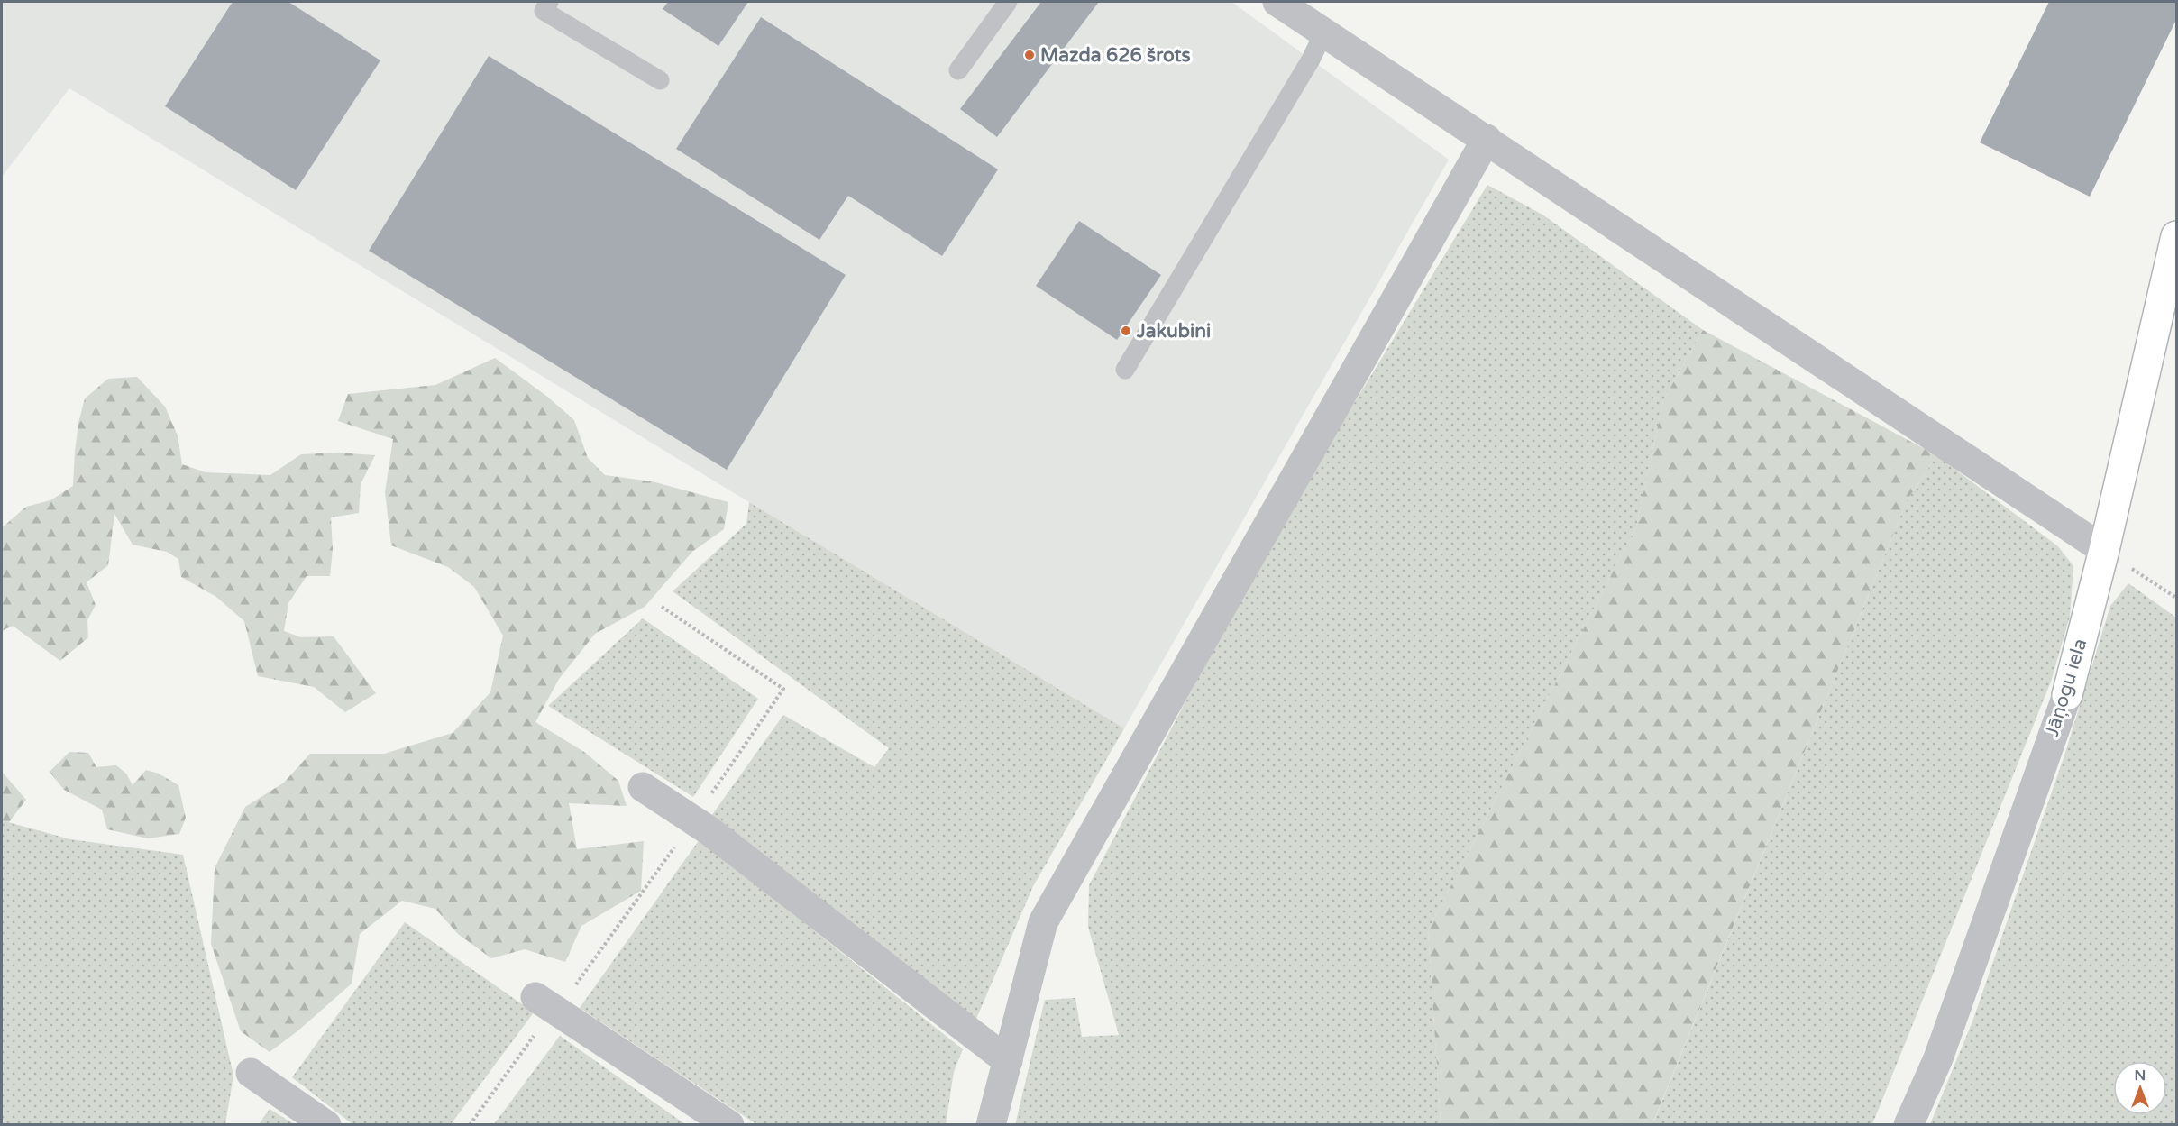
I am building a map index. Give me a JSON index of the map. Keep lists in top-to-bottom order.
{
  "streets": {
    "street": ["Jāņogu iela"]
  },
  "places": ["Mazda 626 šrots", "Jakubini"],
  "north": "top"
}
